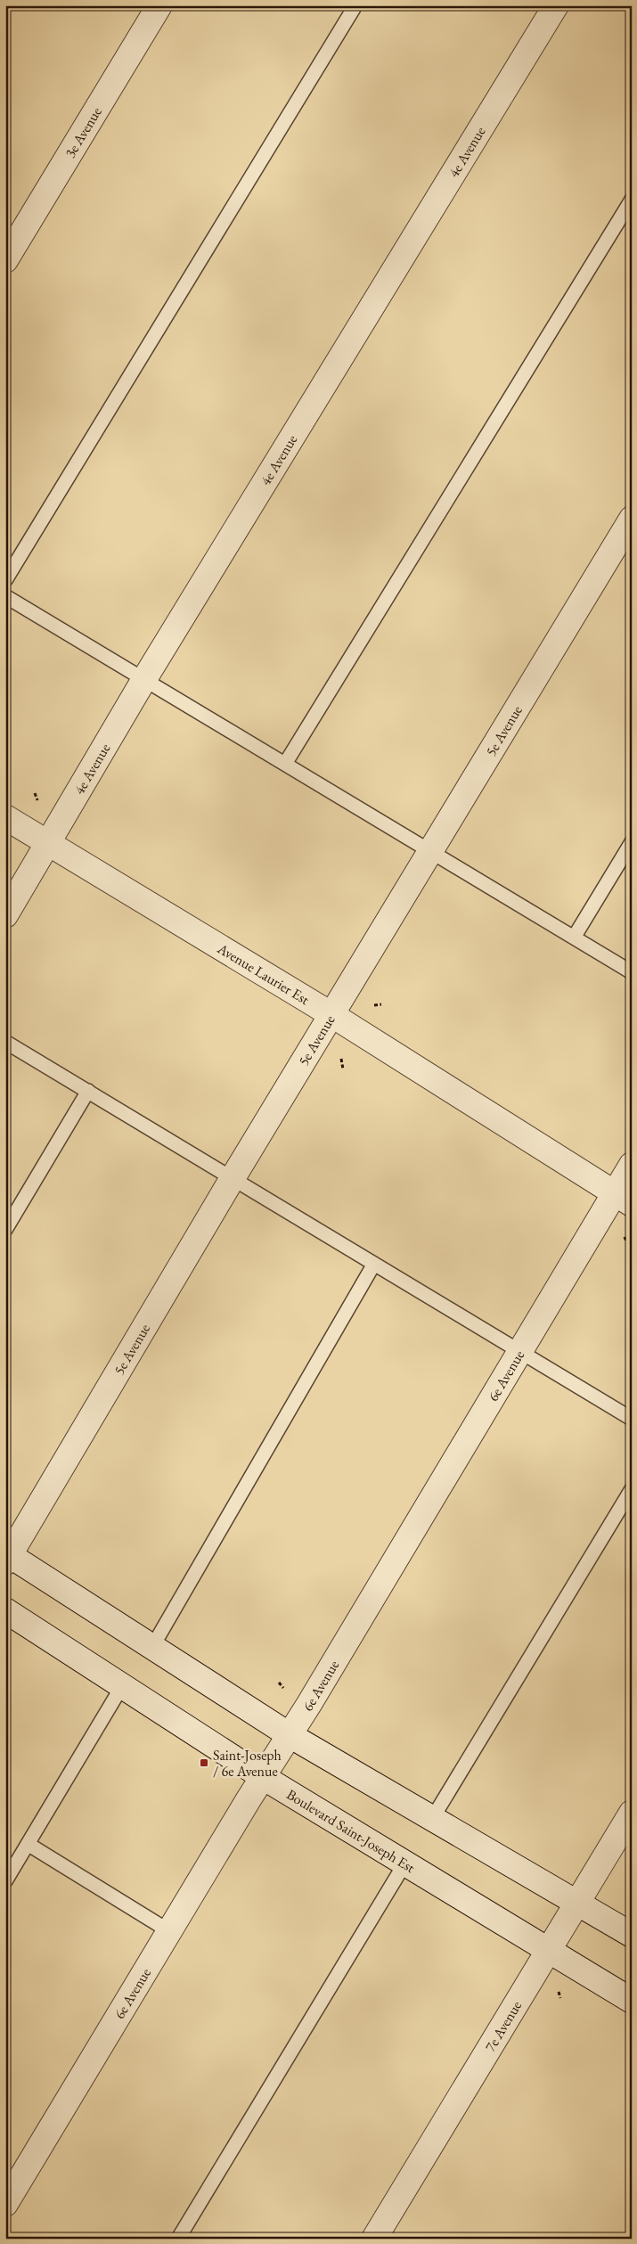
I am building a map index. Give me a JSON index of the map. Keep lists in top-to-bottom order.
{
  "streets": {
    "street": [
      "3e Avenue",
      "4e Avenue",
      "5e Avenue",
      "Avenue Laurier Est",
      "6e Avenue",
      "Boulevard Saint-Joseph Est",
      "7e Avenue"
    ]
  },
  "crossings": [
    ["4e Avenue", "Avenue Laurier Est"],
    ["5e Avenue", "Avenue Laurier Est"],
    ["Avenue Laurier Est", "6e Avenue"],
    ["6e Avenue", "Boulevard Saint-Joseph Est"],
    ["Boulevard Saint-Joseph Est", "7e Avenue"]
  ],
  "places": {
    "transit": ["Saint-Joseph / 6e Avenue"]
  }
}
